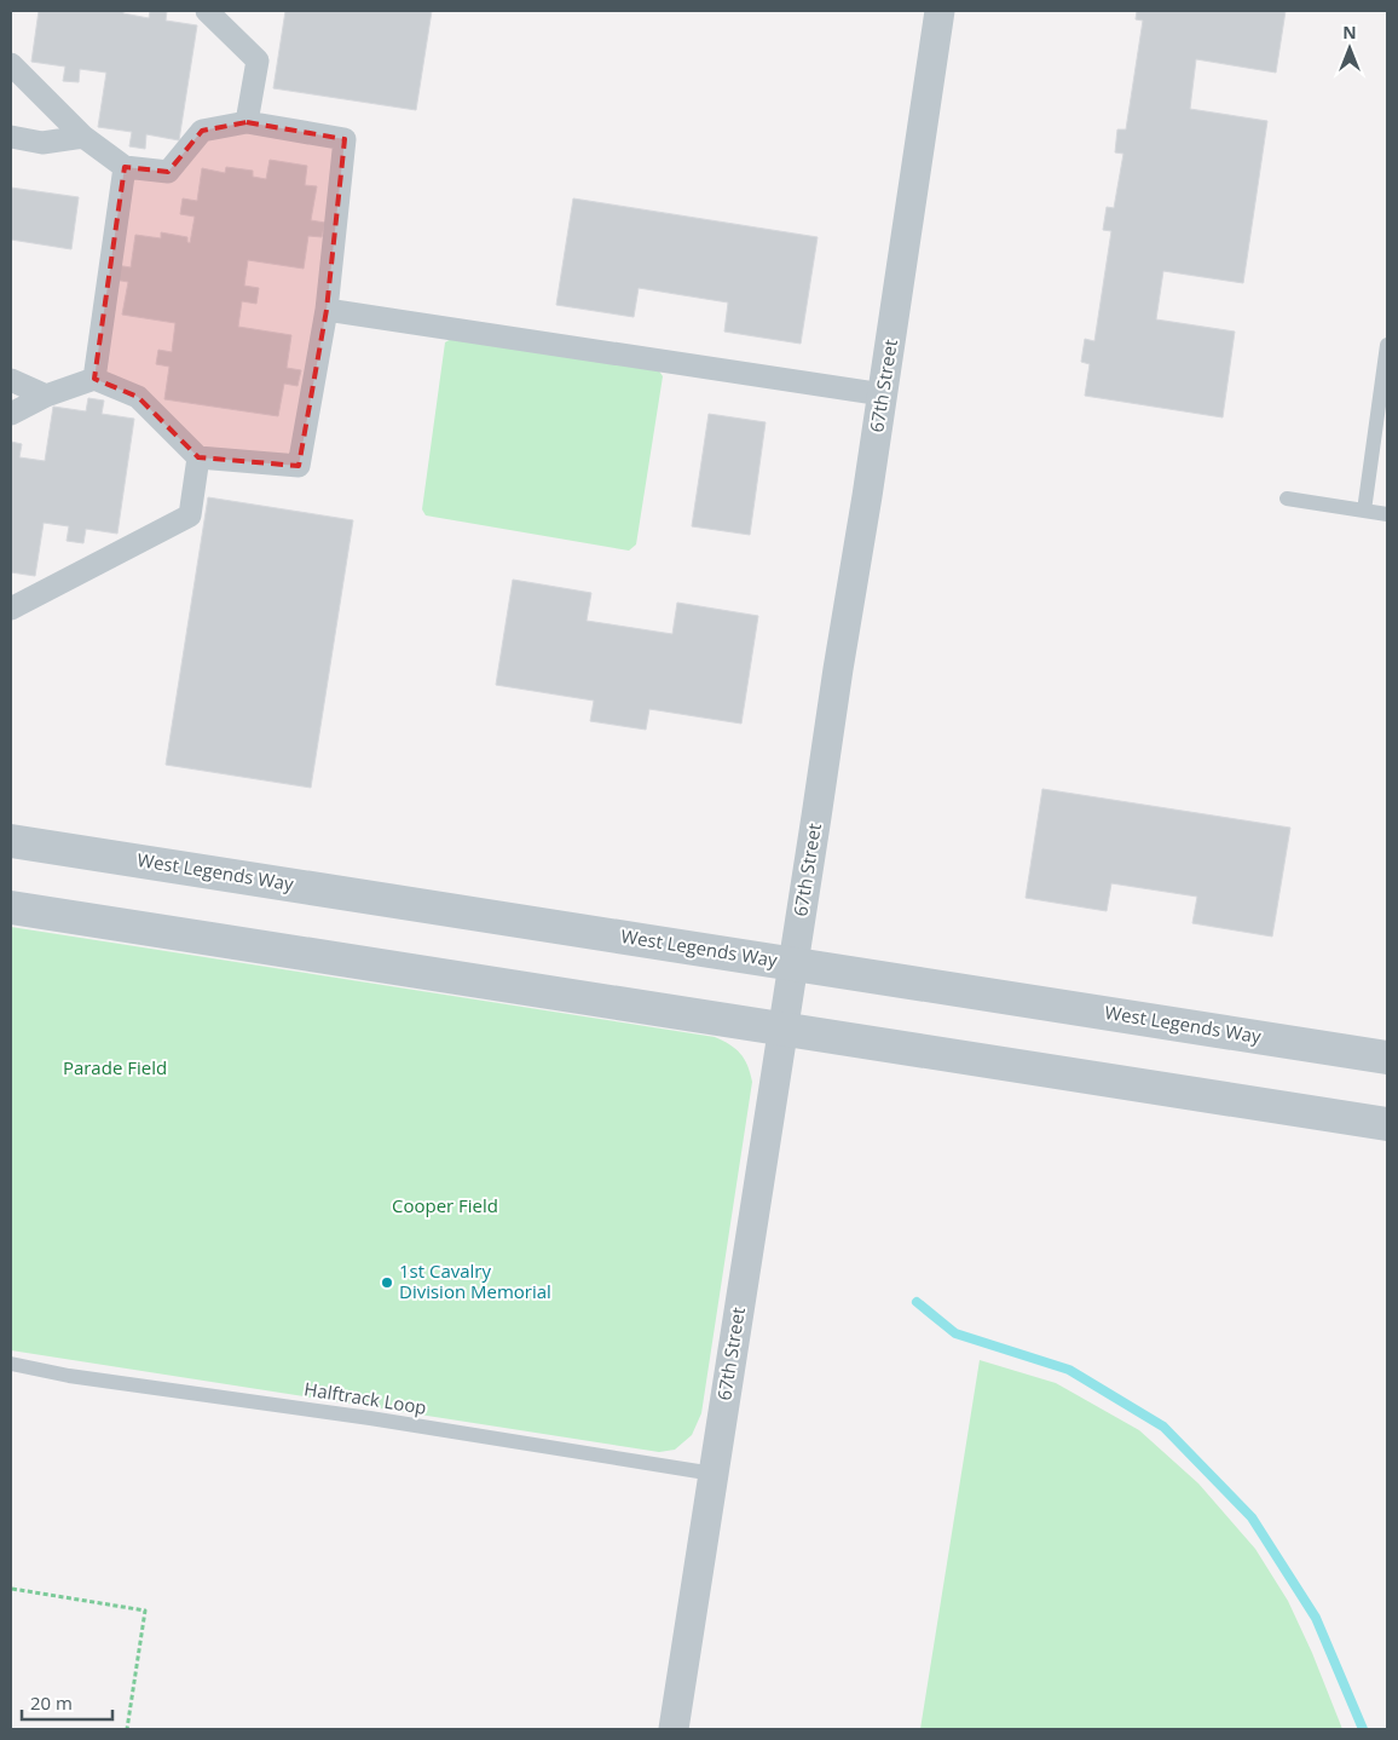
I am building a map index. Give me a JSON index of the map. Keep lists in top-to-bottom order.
{
  "streets": {
    "street": ["67th Street", "West Legends Way"],
    "lane": ["Halftrack Loop"]
  },
  "crossings": [
    ["67th Street", "West Legends Way"],
    ["67th Street", "Halftrack Loop"]
  ],
  "parks": ["Parade Field", "Cooper Field"],
  "places": ["1st Cavalry Division Memorial"],
  "scale_bar": "20 m",
  "north": "top"
}
